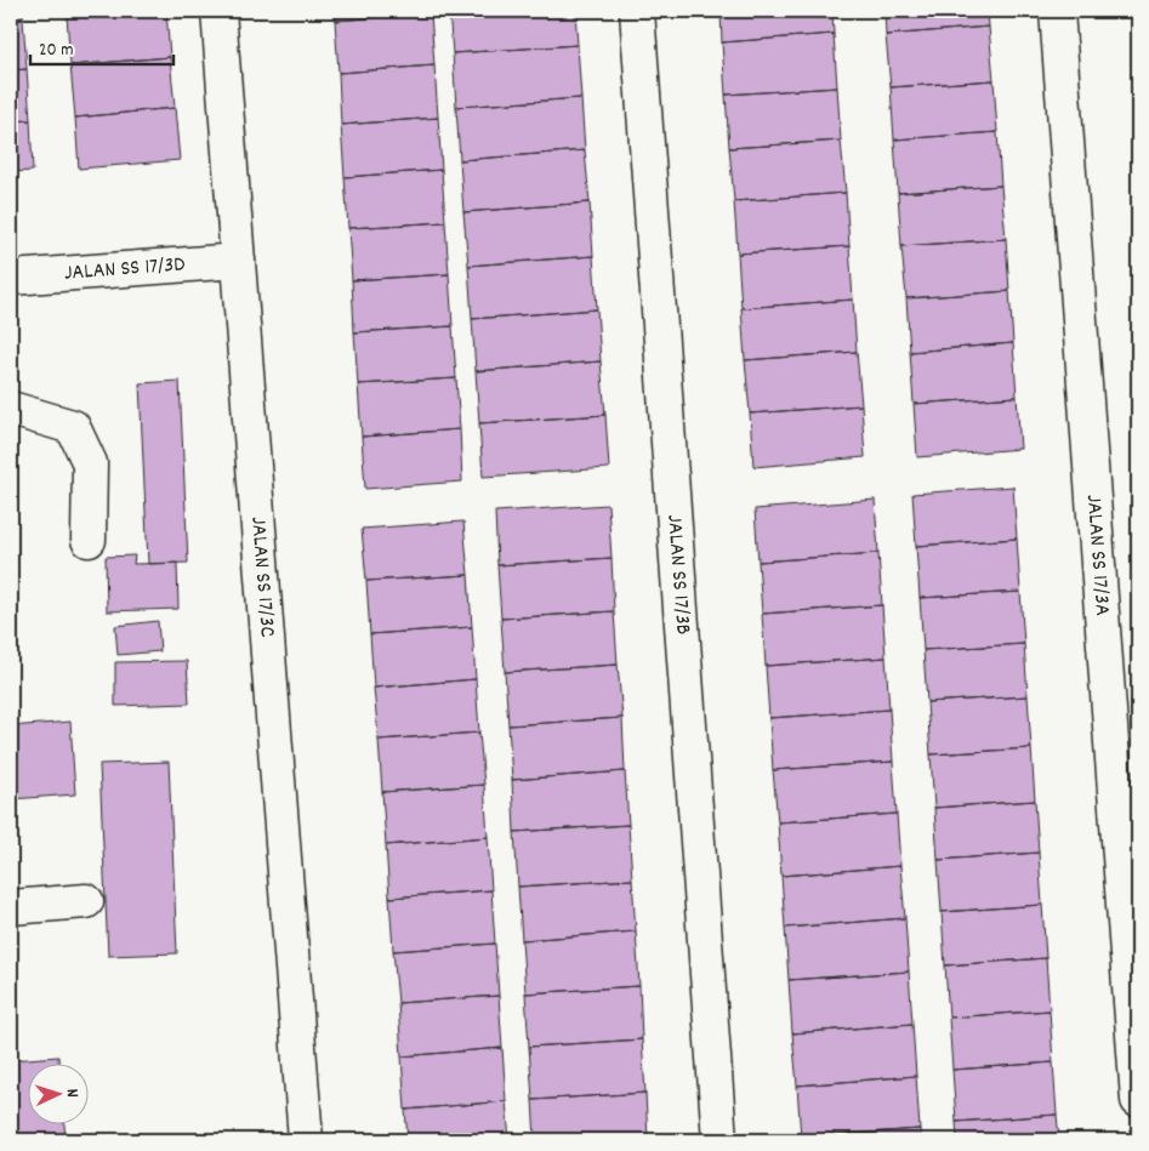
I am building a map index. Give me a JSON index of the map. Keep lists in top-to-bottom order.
{
  "streets": {
    "street": [
      "JALAN SS 17/3D",
      "JALAN SS 17/3A",
      "JALAN SS 17/3B",
      "JALAN SS 17/3C"
    ]
  },
  "crossings": [
    ["JALAN SS 17/3D", "JALAN SS 17/3C"]
  ],
  "scale_bar": "20 m",
  "north": "right"
}
